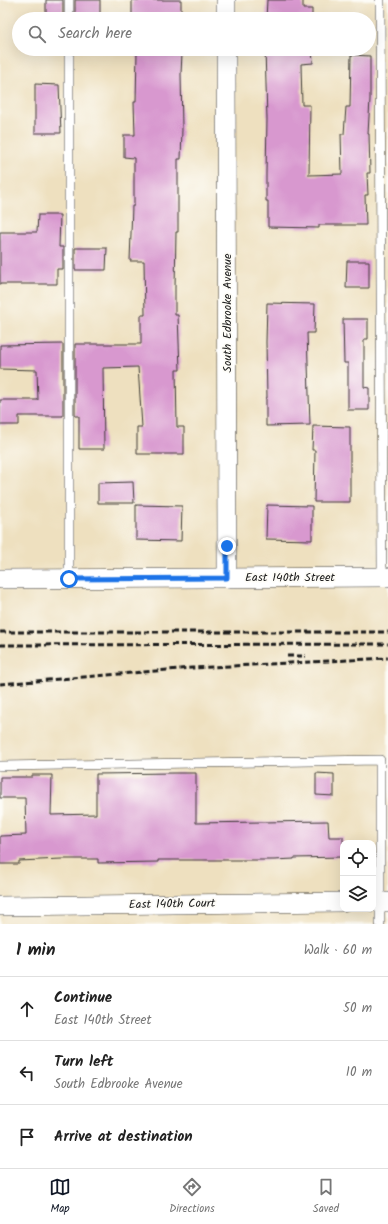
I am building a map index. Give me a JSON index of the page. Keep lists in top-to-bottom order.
{
  "streets": {
    "street": ["South Edbrooke Avenue", "East 140th Street", "East 140th Court"]
  },
  "crossings": [
    ["South Edbrooke Avenue", "East 140th Street"]
  ],
  "page": {
    "search": "Search here",
    "heading": ["1 min", "Walk · 60 m"],
    "list": [
      ["Continue", "East 140th Street", "50 m"],
      ["Turn left", "South Edbrooke Avenue", "10 m"],
      "Arrive at destination"
    ],
    "nav": ["Map", "Directions", "Saved"]
  }
}
